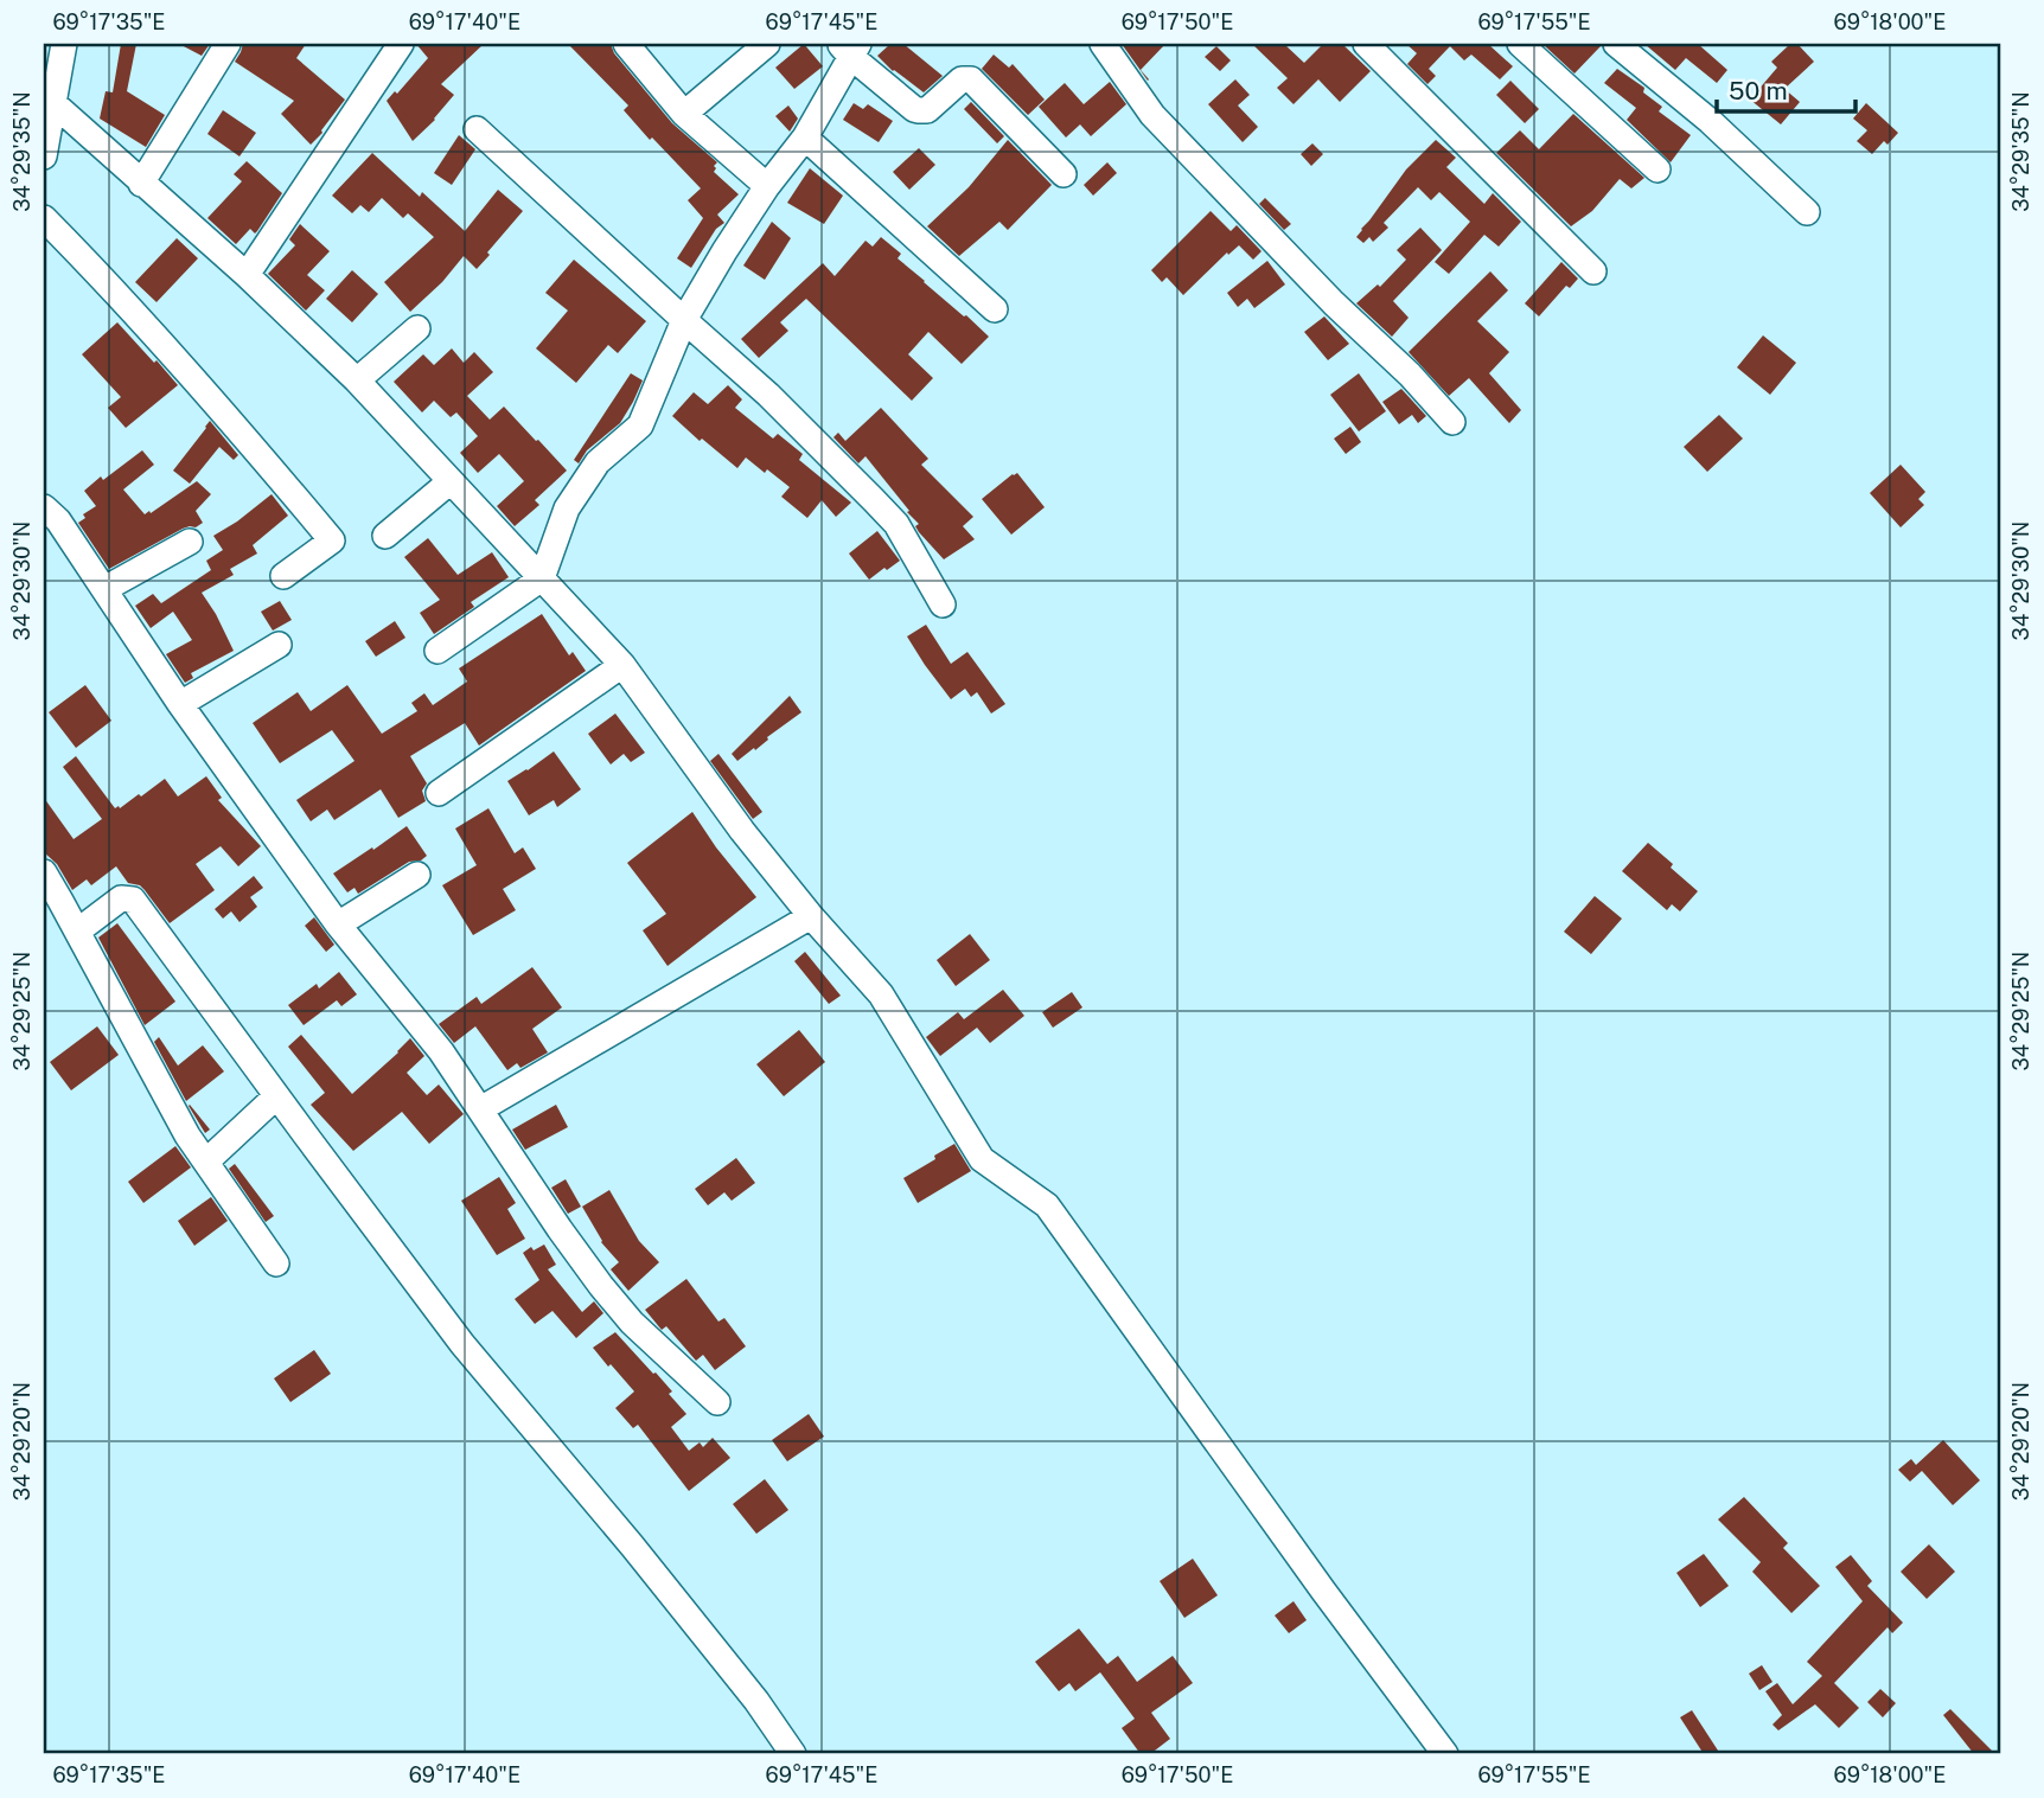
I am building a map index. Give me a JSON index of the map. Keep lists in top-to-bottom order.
{
  "scale_bar": "50 m",
  "coordinates": [
    "69°17'35\"E",
    "69°17'40\"E",
    "69°17'45\"E",
    "69°17'50\"E",
    "69°17'55\"E",
    "69°18'00\"E",
    "34°29'35\"N",
    "34°29'30\"N",
    "34°29'25\"N",
    "34°29'20\"N"
  ]
}
